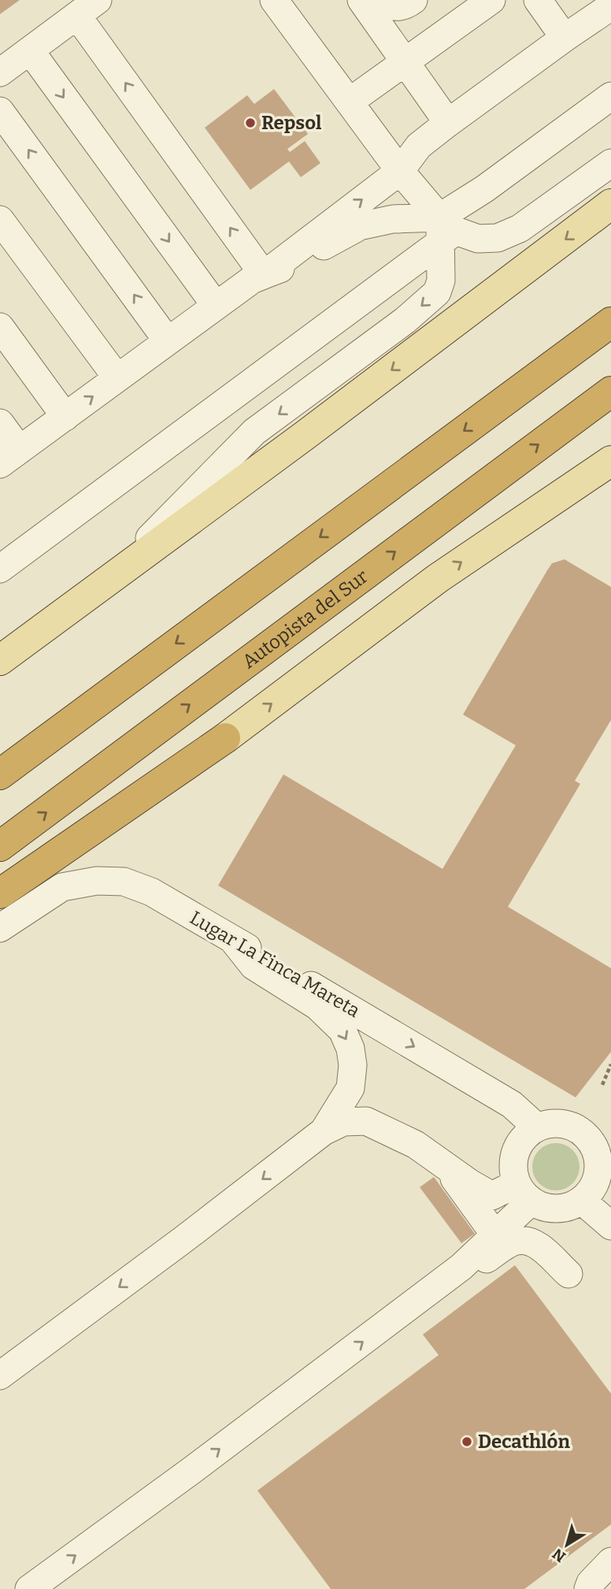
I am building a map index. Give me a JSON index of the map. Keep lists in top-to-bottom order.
{
  "streets": {
    "highway": ["Autopista del Sur"],
    "street": ["Lugar La Finca Mareta"]
  },
  "one_way": ["Lugar La Finca Mareta"],
  "places": ["Repsol", "Decathlón"],
  "north": "bottom left"
}
